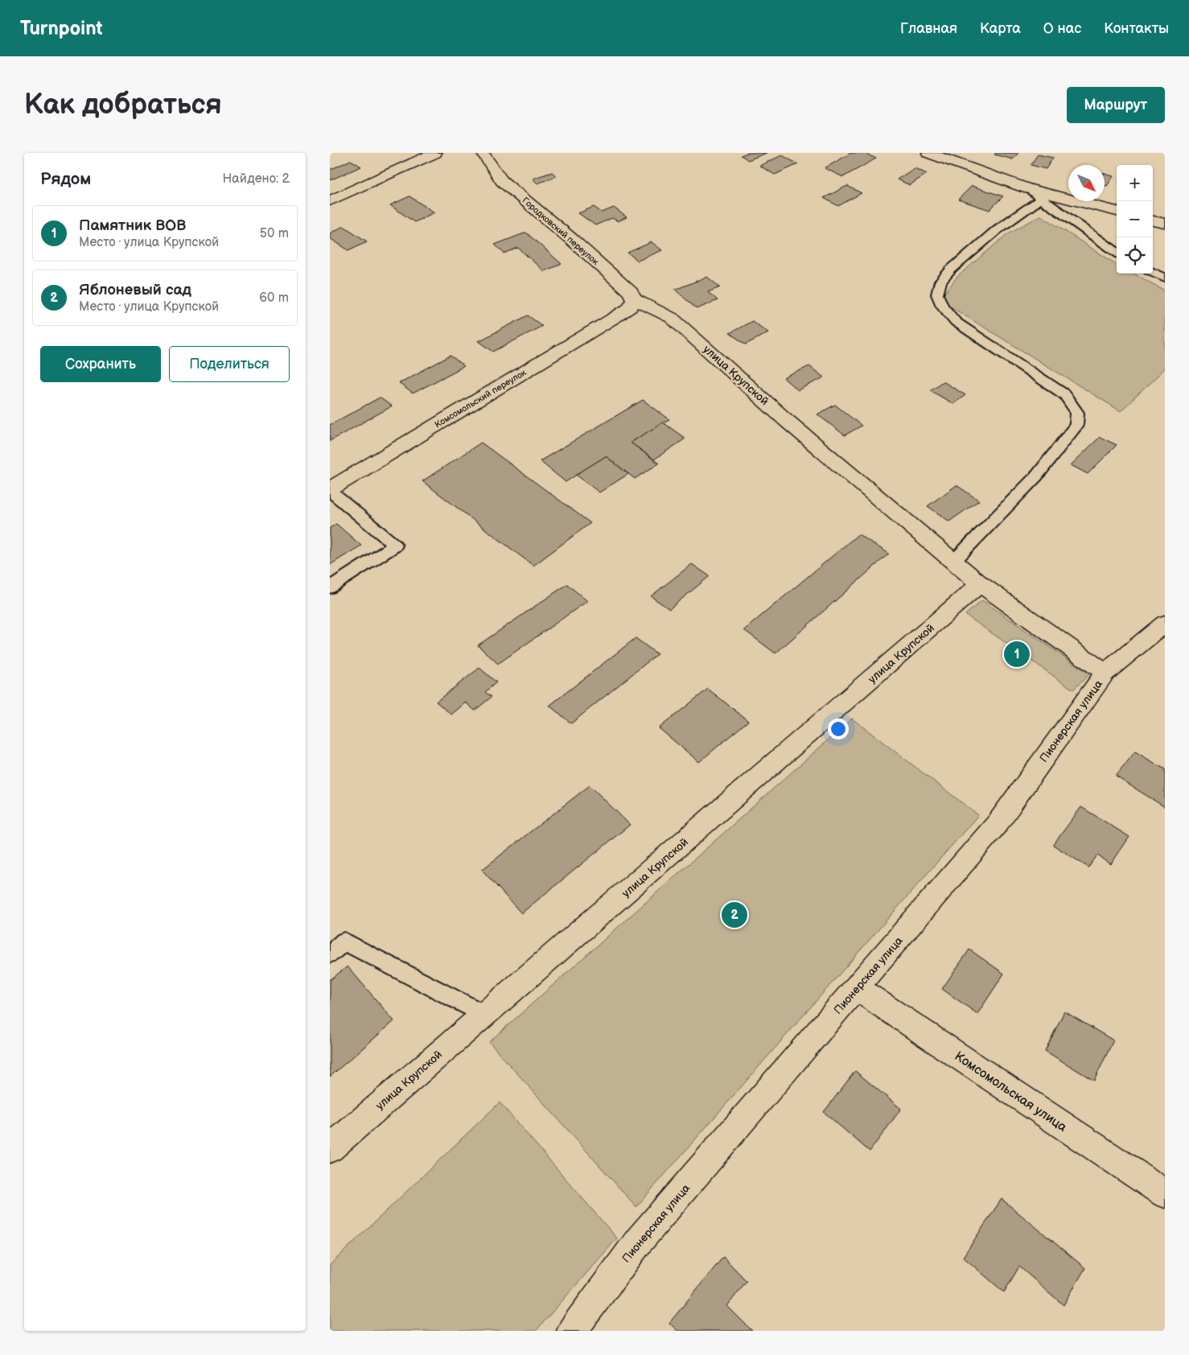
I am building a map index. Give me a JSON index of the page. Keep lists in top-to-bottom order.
{
  "streets": {
    "street": [
      "Городковский переулок",
      "улица Крупской",
      "Комсомольский переулок",
      "Пионерская улица",
      "Комсомольская улица"
    ]
  },
  "crossings": [
    ["Городковский переулок", "улица Крупской"],
    ["Городковский переулок", "Комсомольский переулок"],
    ["улица Крупской", "Комсомольский переулок"],
    ["улица Крупской", "Пионерская улица"],
    ["Пионерская улица", "Комсомольская улица"]
  ],
  "north": "bottom right",
  "page": {
    "header": "Turnpoint",
    "nav": [
      "Главная",
      "Карта",
      "О нас",
      "Контакты"
    ],
    "buttons": [
      "Маршрут",
      ["Сохранить", "Поделиться"]
    ],
    "title": "Как добраться",
    "heading": ["Рядом", "Найдено: 2"],
    "map_buttons": ["+", "−"],
    "list": [
      {
        "mark": "1",
        "name": "Памятник ВОВ",
        "note": "Место · улица Крупской",
        "value": "50 m"
      },
      {
        "mark": "2",
        "name": "Яблоневый сад",
        "note": "Место · улица Крупской",
        "value": "60 m"
      }
    ],
    "pins": ["1", "2"]
  }
}
